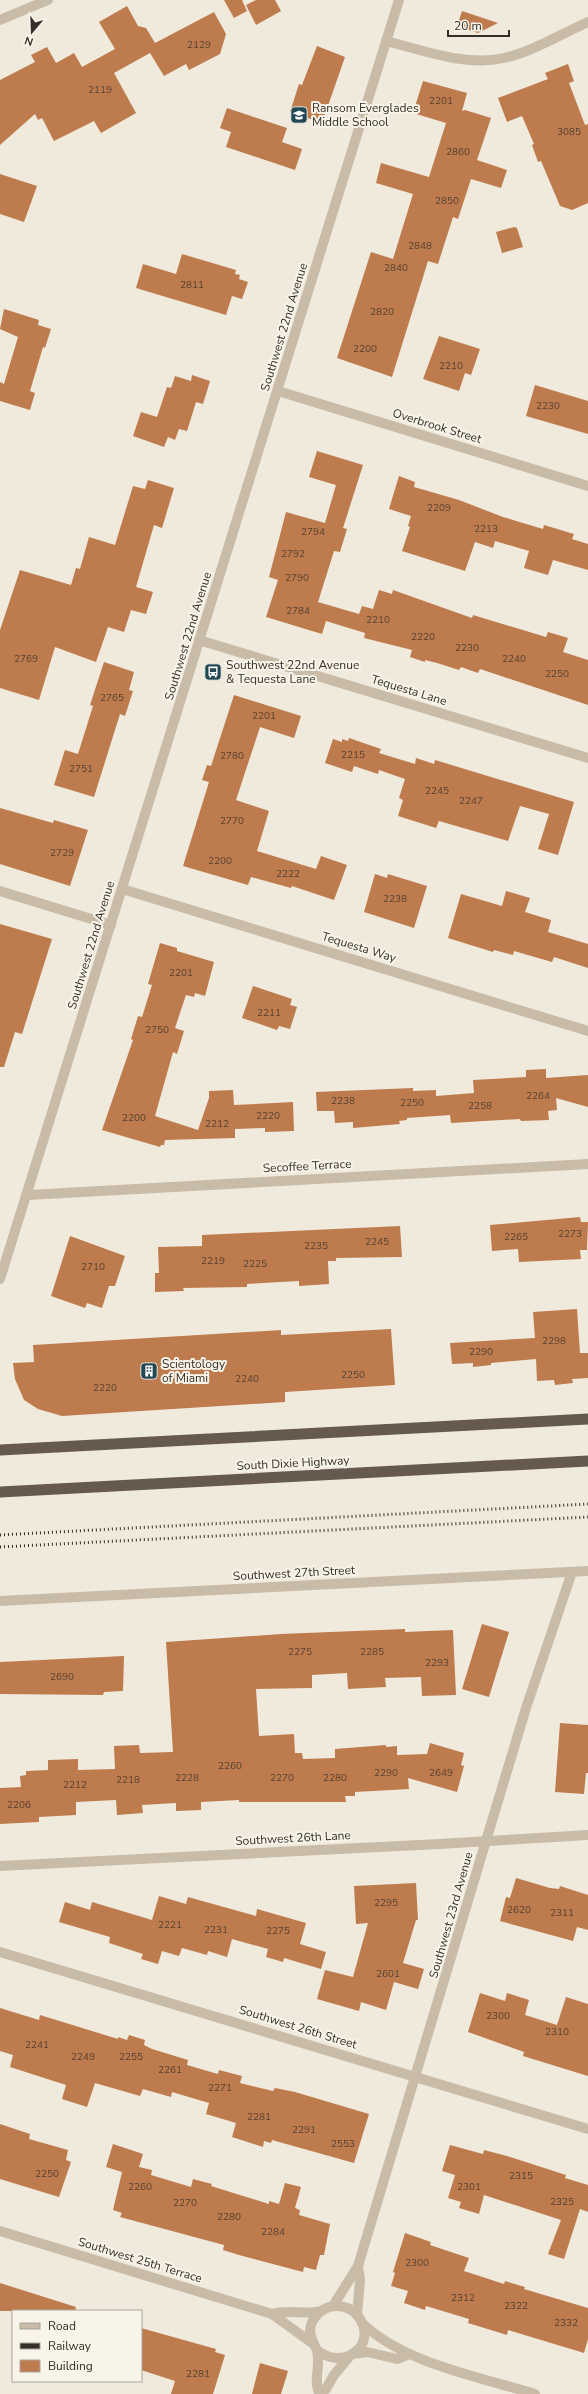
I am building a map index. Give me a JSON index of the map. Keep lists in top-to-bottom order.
{
  "streets": {
    "highway": ["South Dixie Highway"],
    "street": [
      "Southwest 22nd Avenue",
      "Overbrook Street",
      "Tequesta Lane",
      "Tequesta Way",
      "Secoffee Terrace",
      "Southwest 27th Street",
      "Southwest 26th Lane",
      "Southwest 23rd Avenue",
      "Southwest 26th Street",
      "Southwest 25th Terrace"
    ]
  },
  "crossings": [
    ["Southwest 22nd Avenue", "Overbrook Street"],
    ["Southwest 22nd Avenue", "Tequesta Lane"],
    ["Southwest 22nd Avenue", "Tequesta Way"],
    ["Southwest 22nd Avenue", "Secoffee Terrace"],
    ["Southwest 27th Street", "Southwest 23rd Avenue"],
    ["Southwest 26th Lane", "Southwest 23rd Avenue"],
    ["Southwest 23rd Avenue", "Southwest 26th Street"],
    ["Southwest 23rd Avenue", "Southwest 25th Terrace"]
  ],
  "places": {
    "school or university": ["Ransom Everglades Middle School"],
    "bus stop": ["Southwest 22nd Avenue & Tequesta Lane"],
    "building": ["Scientology of Miami"]
  },
  "house_numbers": [
    "2129",
    "2119",
    "2201",
    "3085",
    "2860",
    "2850",
    "2848",
    "2840",
    "2811",
    "2820",
    "2200",
    "2210",
    "2230",
    "2209",
    "2213",
    "2794",
    "2792",
    "2790",
    "2784",
    "2210",
    "2220",
    "2230",
    "2769",
    "2240",
    "2250",
    "2765",
    "2201",
    "2215",
    "2780",
    "2751",
    "2245",
    "2247",
    "2770",
    "2729",
    "2200",
    "2222",
    "2238",
    "2201",
    "2211",
    "2750",
    "2264",
    "2238",
    "2250",
    "2258",
    "2220",
    "2200",
    "2212",
    "2273",
    "2265",
    "2245",
    "2235",
    "2219",
    "2225",
    "2710",
    "2298",
    "2290",
    "2250",
    "2240",
    "2220",
    "2275",
    "2285",
    "2293",
    "2690",
    "2260",
    "2290",
    "2649",
    "2228",
    "2270",
    "2280",
    "2218",
    "2212",
    "2206",
    "2295",
    "2620",
    "2311",
    "2221",
    "2231",
    "2275",
    "2601",
    "2300",
    "2310",
    "2241",
    "2249",
    "2255",
    "2261",
    "2271",
    "2281",
    "2291",
    "2553",
    "2250",
    "2315",
    "2260",
    "2301",
    "2325",
    "2270",
    "2280",
    "2284",
    "2300",
    "2312",
    "2322",
    "2332",
    "2281"
  ],
  "legend": ["Road", "Railway", "Building"],
  "scale_bar": "20 m",
  "north": "bottom"
}
